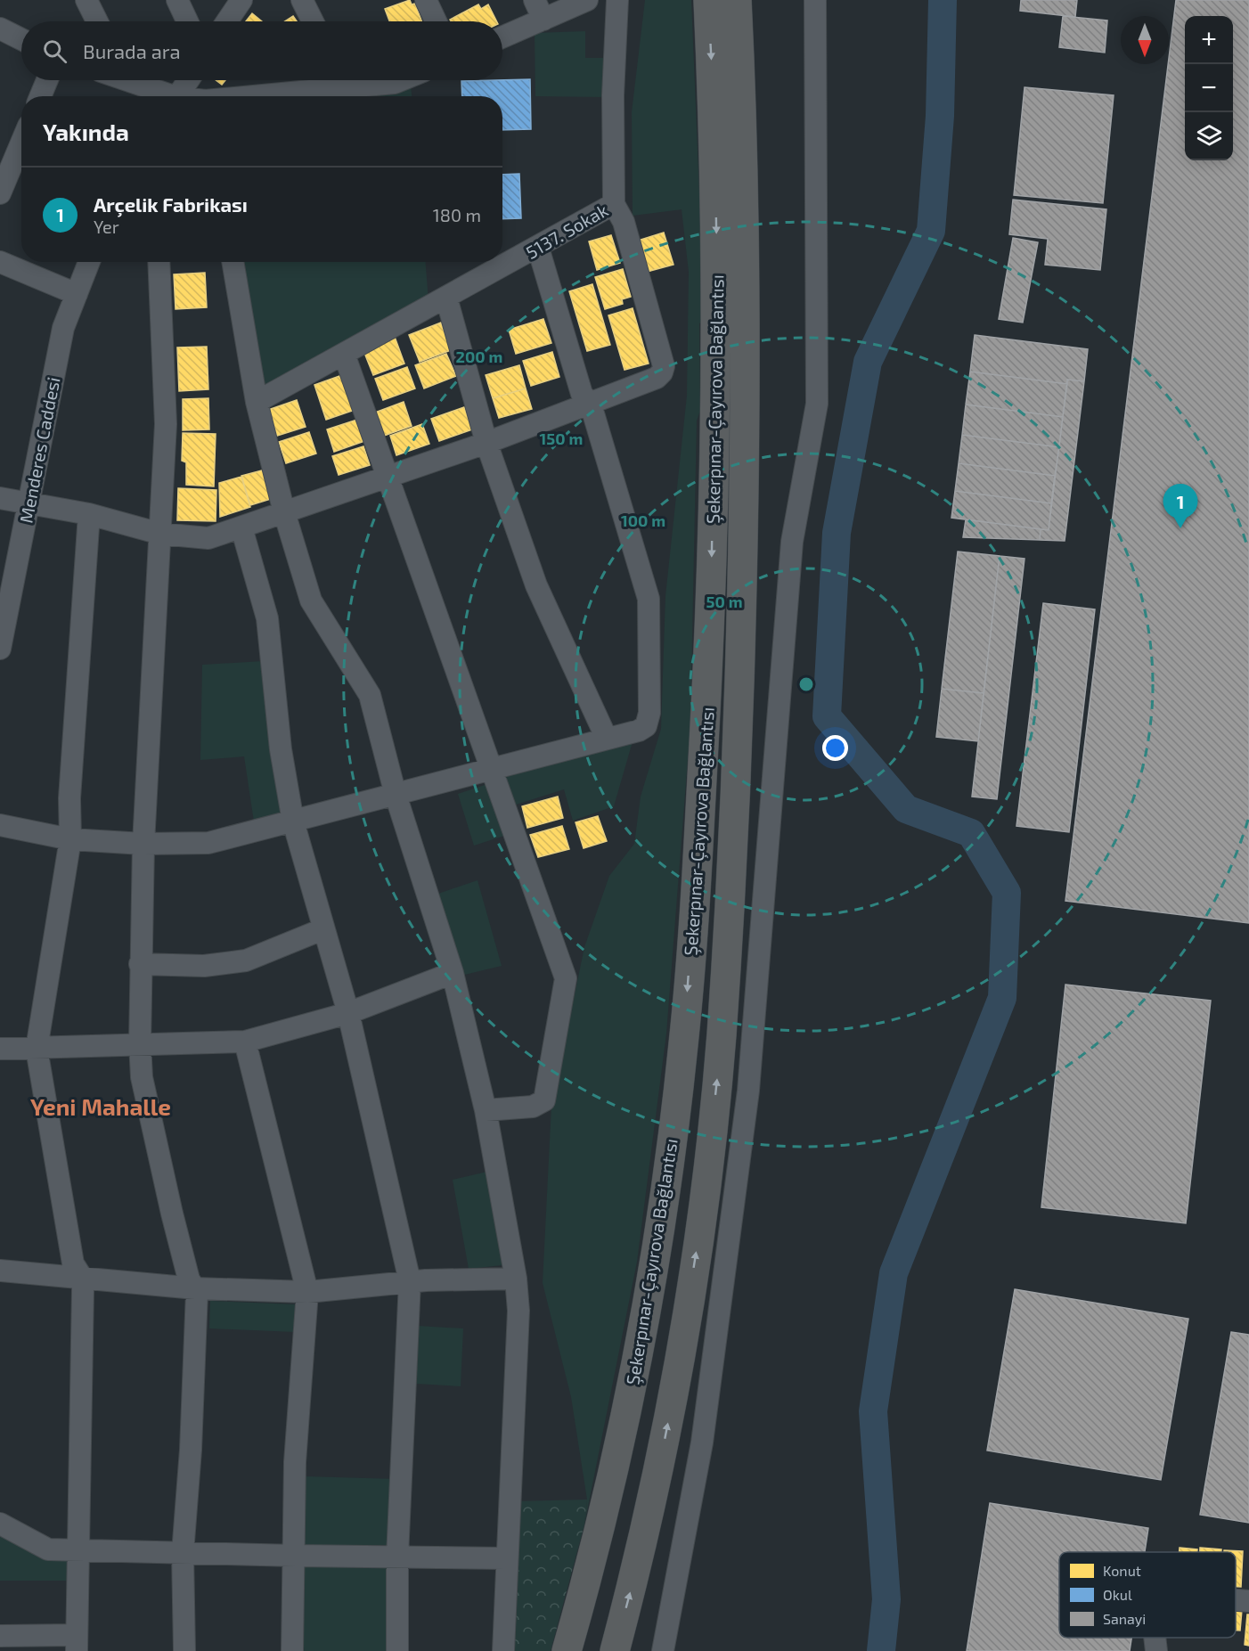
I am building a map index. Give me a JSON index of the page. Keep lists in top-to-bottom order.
{
  "streets": {
    "highway": ["Şekerpınar-Çayırova Bağlantısı"],
    "street": ["5137. Sokak", "Menderes Caddesi"]
  },
  "districts": ["Yeni Mahalle"],
  "legend": ["Konut", "Okul", "Sanayi"],
  "north": "bottom",
  "page": {
    "map_buttons": ["+", "−"],
    "search": "Burada ara",
    "heading": "Yakında",
    "list": [
      {
        "mark": "1",
        "name": "Arçelik Fabrikası",
        "note": "Yer",
        "value": "180 m"
      }
    ],
    "pins": "1"
  },
  "rings": [
    "200 m",
    "150 m",
    "100 m",
    "50 m"
  ]
}
